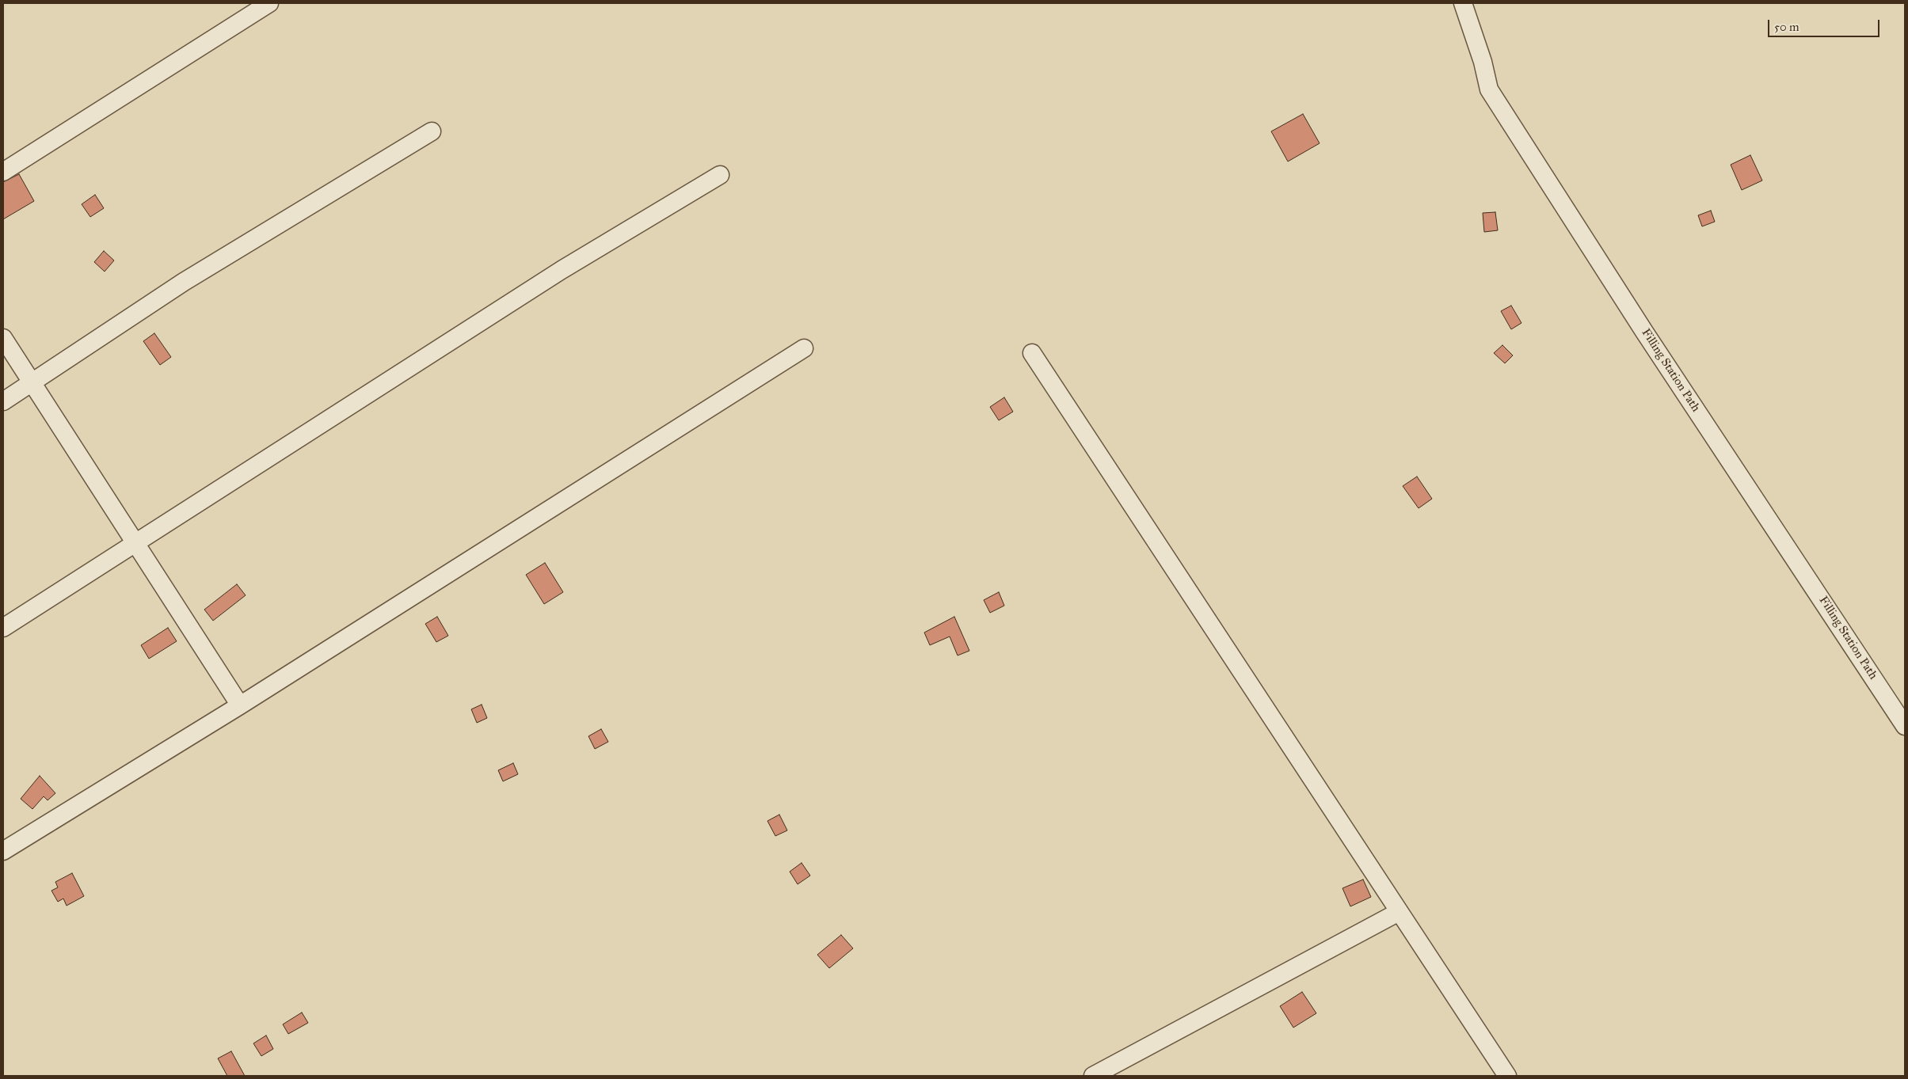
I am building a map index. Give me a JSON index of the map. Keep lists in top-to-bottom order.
{
  "streets": {
    "street": ["Filling Station Path"]
  },
  "scale_bar": "50 m"
}
